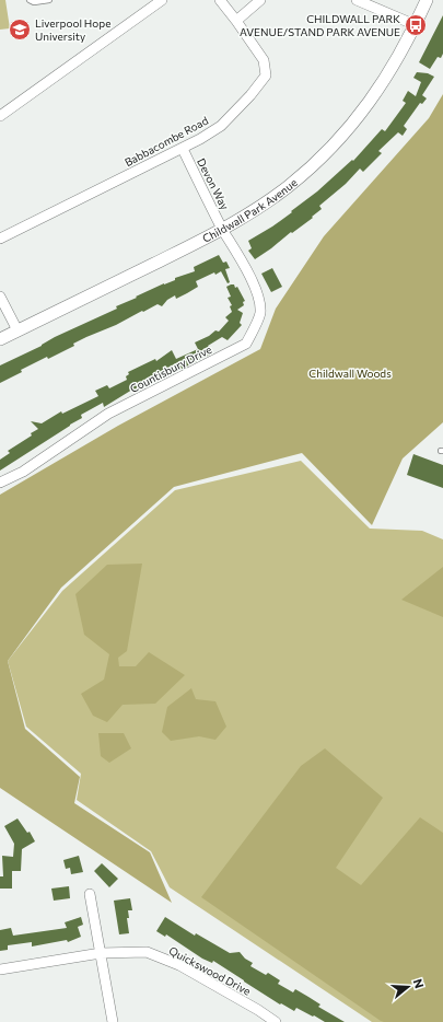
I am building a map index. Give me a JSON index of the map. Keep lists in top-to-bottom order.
{
  "streets": {
    "street": [
      "Babbacombe Road",
      "Devon Way",
      "Childwall Park Avenue",
      "Countisbury Drive",
      "Quickswood Drive"
    ]
  },
  "crossings": [
    ["Babbacombe Road", "Devon Way"],
    ["Devon Way", "Childwall Park Avenue"],
    ["Devon Way", "Countisbury Drive"],
    ["Childwall Park Avenue", "Countisbury Drive"]
  ],
  "parks": ["Childwall Woods"],
  "places": {
    "bus stop": ["CHILDWALL PARK AVENUE/STAND PARK AVENUE"],
    "school or university": ["Liverpool Hope University"]
  },
  "north": "right"
}
